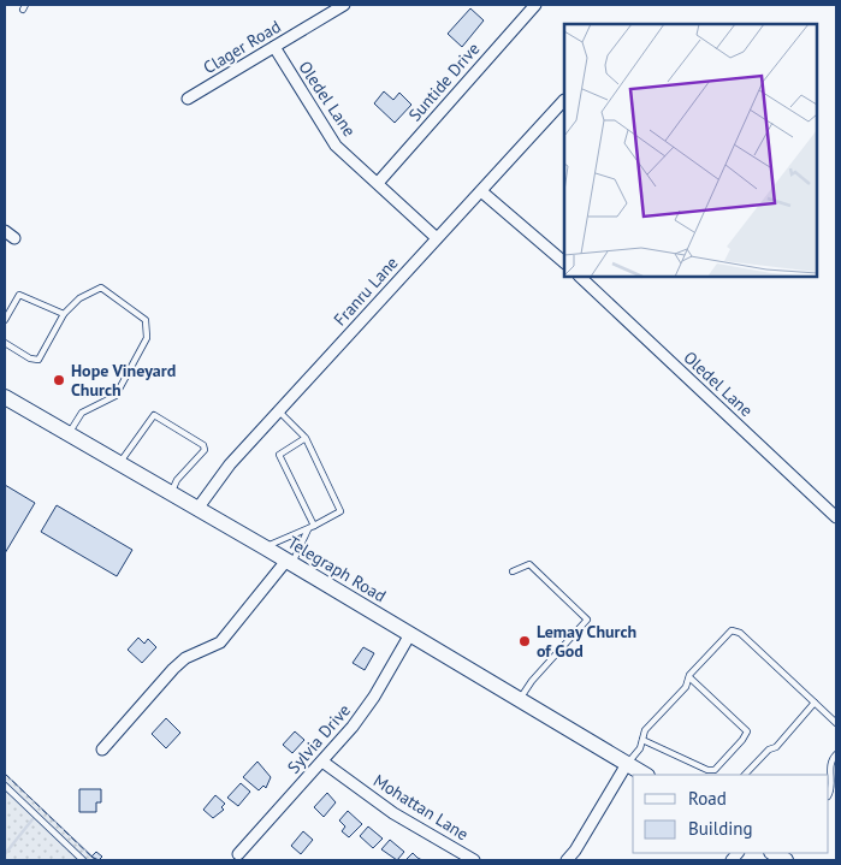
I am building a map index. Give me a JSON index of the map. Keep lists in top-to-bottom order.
{
  "streets": {
    "main road": ["Telegraph Road"],
    "street": [
      "Clager Road",
      "Suntide Drive",
      "Oledel Lane",
      "Franru Lane",
      "Sylvia Drive",
      "Mohattan Lane"
    ]
  },
  "crossings": [
    ["Clager Road", "Oledel Lane"],
    ["Suntide Drive", "Oledel Lane"],
    ["Oledel Lane", "Franru Lane"],
    ["Franru Lane", "Telegraph Road"],
    ["Telegraph Road", "Sylvia Drive"],
    ["Sylvia Drive", "Mohattan Lane"]
  ],
  "places": ["Hope Vineyard Church", "Lemay Church of God"],
  "legend": ["Road", "Building"]
}
